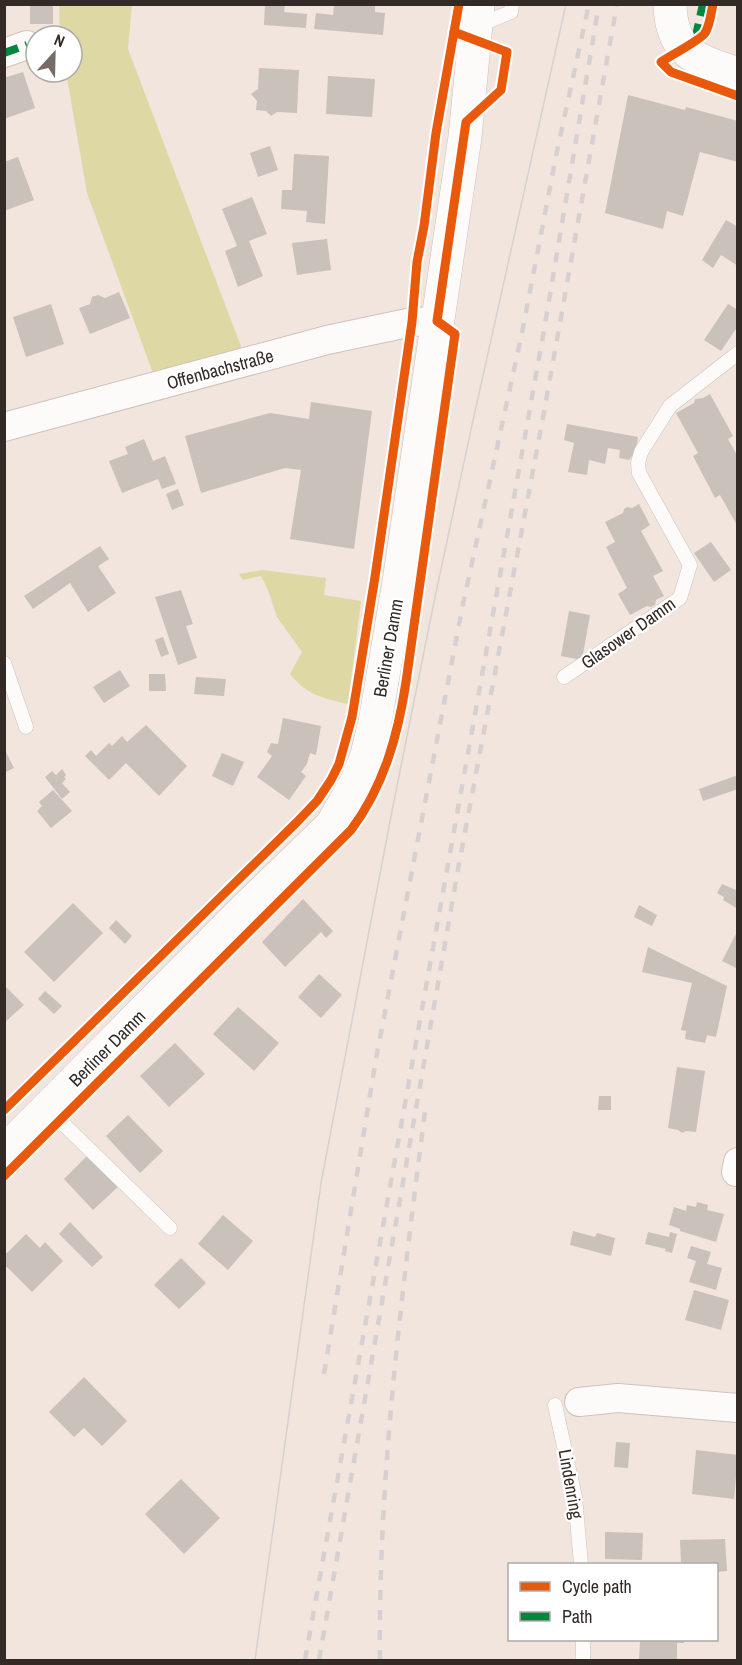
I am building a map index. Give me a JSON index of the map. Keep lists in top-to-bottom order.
{
  "streets": {
    "main road": ["Berliner Damm"],
    "street": ["Offenbachstraße", "Lindenring"],
    "lane": ["Glasower Damm"]
  },
  "crossings": [
    ["Offenbachstraße", "Berliner Damm"]
  ],
  "legend": ["Cycle path", "Path"],
  "north": "top"
}
